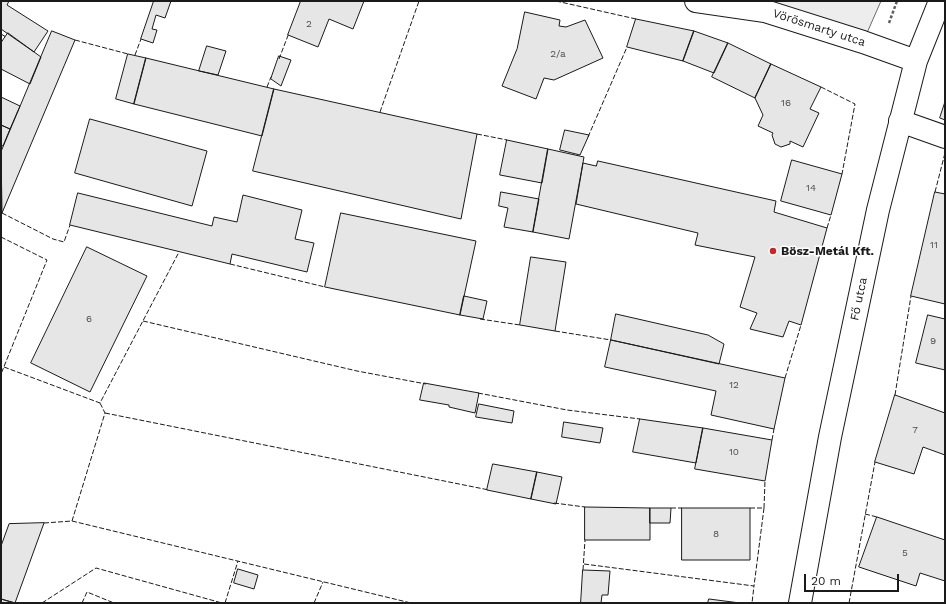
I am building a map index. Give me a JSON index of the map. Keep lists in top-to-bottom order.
{
  "streets": {
    "street": ["Vörösmarty utca", "Fő utca"]
  },
  "crossings": [
    ["Vörösmarty utca", "Fő utca"]
  ],
  "places": ["Bösz-Metál Kft."],
  "house_numbers": [
    "2",
    "2/a",
    "16",
    "14",
    "11",
    "6",
    "9",
    "12",
    "7",
    "10",
    "8",
    "5"
  ],
  "scale_bar": "20 m"
}
